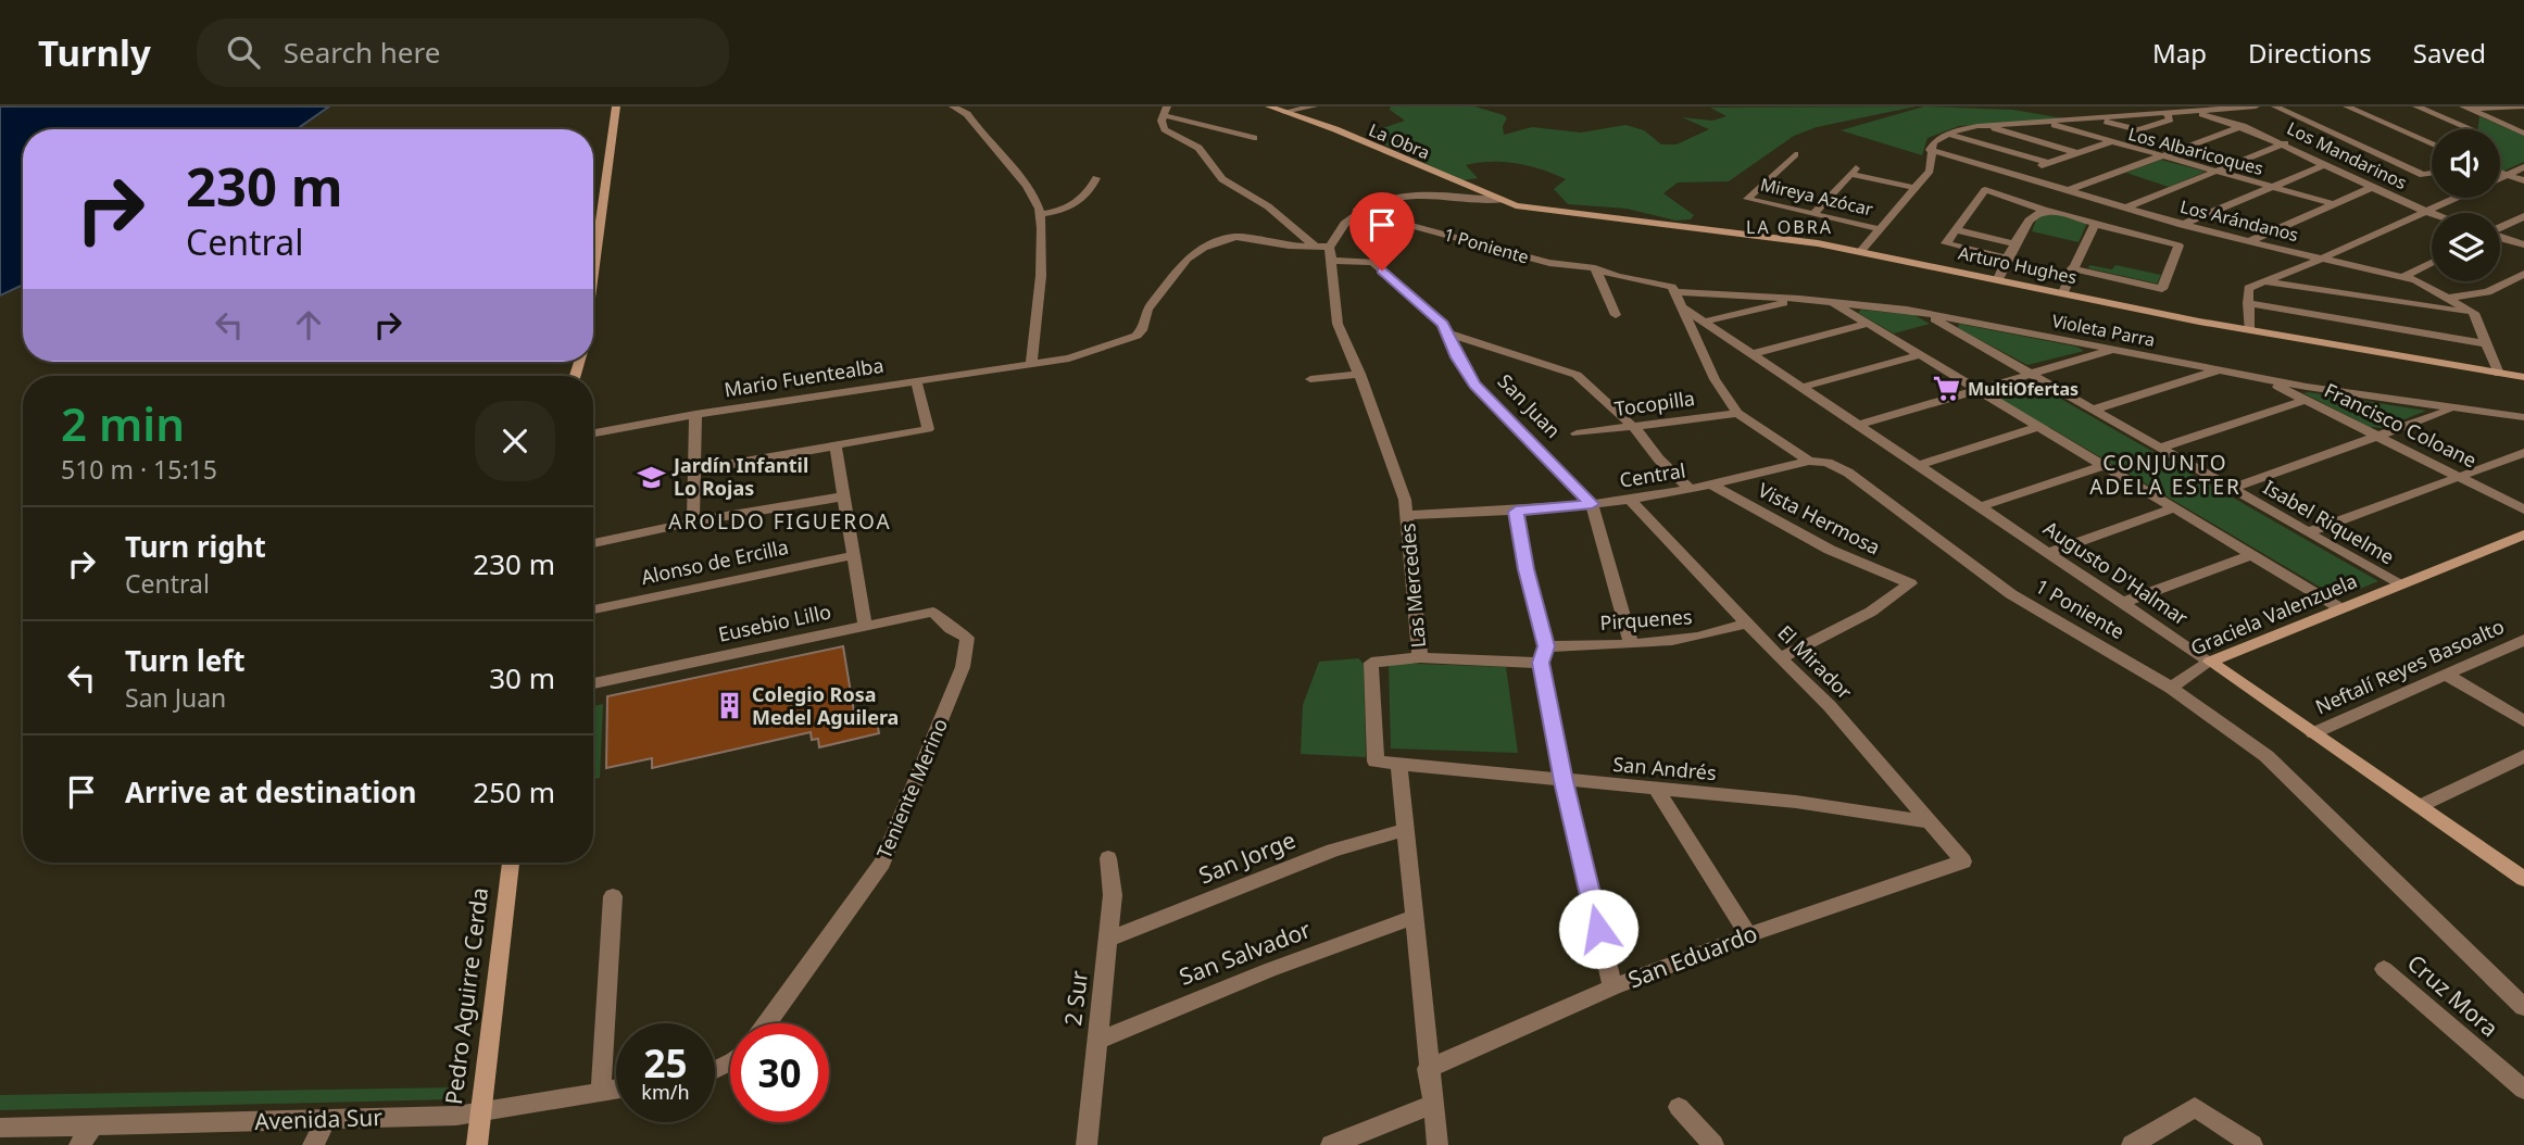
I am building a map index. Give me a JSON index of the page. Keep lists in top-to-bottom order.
{
  "streets": {
    "street": [
      "La Obra",
      "Los Albaricoques",
      "Los Mandarinos",
      "Mireya Azócar",
      "Los Arándanos",
      "1 Poniente",
      "Arturo Hughes",
      "Violeta Parra",
      "Mario Fuentealba",
      "Tocopilla",
      "San Juan",
      "Francisco Coloane",
      "Central",
      "Vista Hermosa",
      "Isabel Riquelme",
      "Alonso de Ercilla",
      "Augusto D'Halmar",
      "Las Mercedes",
      "Graciela Valenzuela",
      "Pirquenes",
      "Eusebio Lillo",
      "El Mirador",
      "Neftalí Reyes Basoalto",
      "San Andrés",
      "Teniente Merino",
      "San Jorge",
      "San Salvador",
      "San Eduardo",
      "Pedro Aguirre Cerda",
      "Cruz Mora",
      "2 Sur",
      "Avenida Sur"
    ]
  },
  "crossings": [
    ["La Obra", "Arturo Hughes"],
    ["1 Poniente", "Violeta Parra"],
    ["1 Poniente", "Tocopilla"],
    ["1 Poniente", "Central"],
    ["1 Poniente", "Augusto D'Halmar"],
    ["1 Poniente", "Graciela Valenzuela"],
    ["Violeta Parra", "Francisco Coloane"],
    ["Violeta Parra", "Isabel Riquelme"],
    ["Mario Fuentealba", "San Juan"],
    ["San Juan", "Central"],
    ["San Juan", "Las Mercedes"],
    ["San Juan", "Pirquenes"],
    ["Central", "Vista Hermosa"],
    ["Central", "Las Mercedes"],
    ["Central", "El Mirador"],
    ["Vista Hermosa", "El Mirador"],
    ["Isabel Riquelme", "Graciela Valenzuela"],
    ["Augusto D'Halmar", "Graciela Valenzuela"],
    ["Augusto D'Halmar", "Neftalí Reyes Basoalto"],
    ["Las Mercedes", "Pirquenes"],
    ["Las Mercedes", "San Andrés"],
    ["Pirquenes", "El Mirador"],
    ["Eusebio Lillo", "Teniente Merino"],
    ["El Mirador", "San Andrés"],
    ["El Mirador", "San Eduardo"],
    ["San Jorge", "2 Sur"],
    ["San Salvador", "2 Sur"],
    ["Pedro Aguirre Cerda", "Avenida Sur"]
  ],
  "districts": ["LA OBRA", "CONJUNTO ADELA ESTER", "AROLDO FIGUEROA"],
  "places": {
    "supermarket": ["MultiOfertas"],
    "school or university": ["Jardín Infantil Lo Rojas"],
    "building": ["Colegio Rosa Medel Aguilera"]
  },
  "page": {
    "header": "Turnly",
    "search": "Search here",
    "nav": ["Map", "Directions", "Saved"],
    "turn": ["230 m", "Central"],
    "heading": ["2 min", "510 m · 15:15"],
    "list": [
      {
        "name": "Turn right",
        "note": "Central",
        "value": "230 m"
      },
      {
        "name": "Turn left",
        "note": "San Juan",
        "value": "30 m"
      },
      {
        "name": "Arrive at destination",
        "value": "250 m"
      }
    ],
    "speed": "25 km/h",
    "limit": "30"
  }
}
